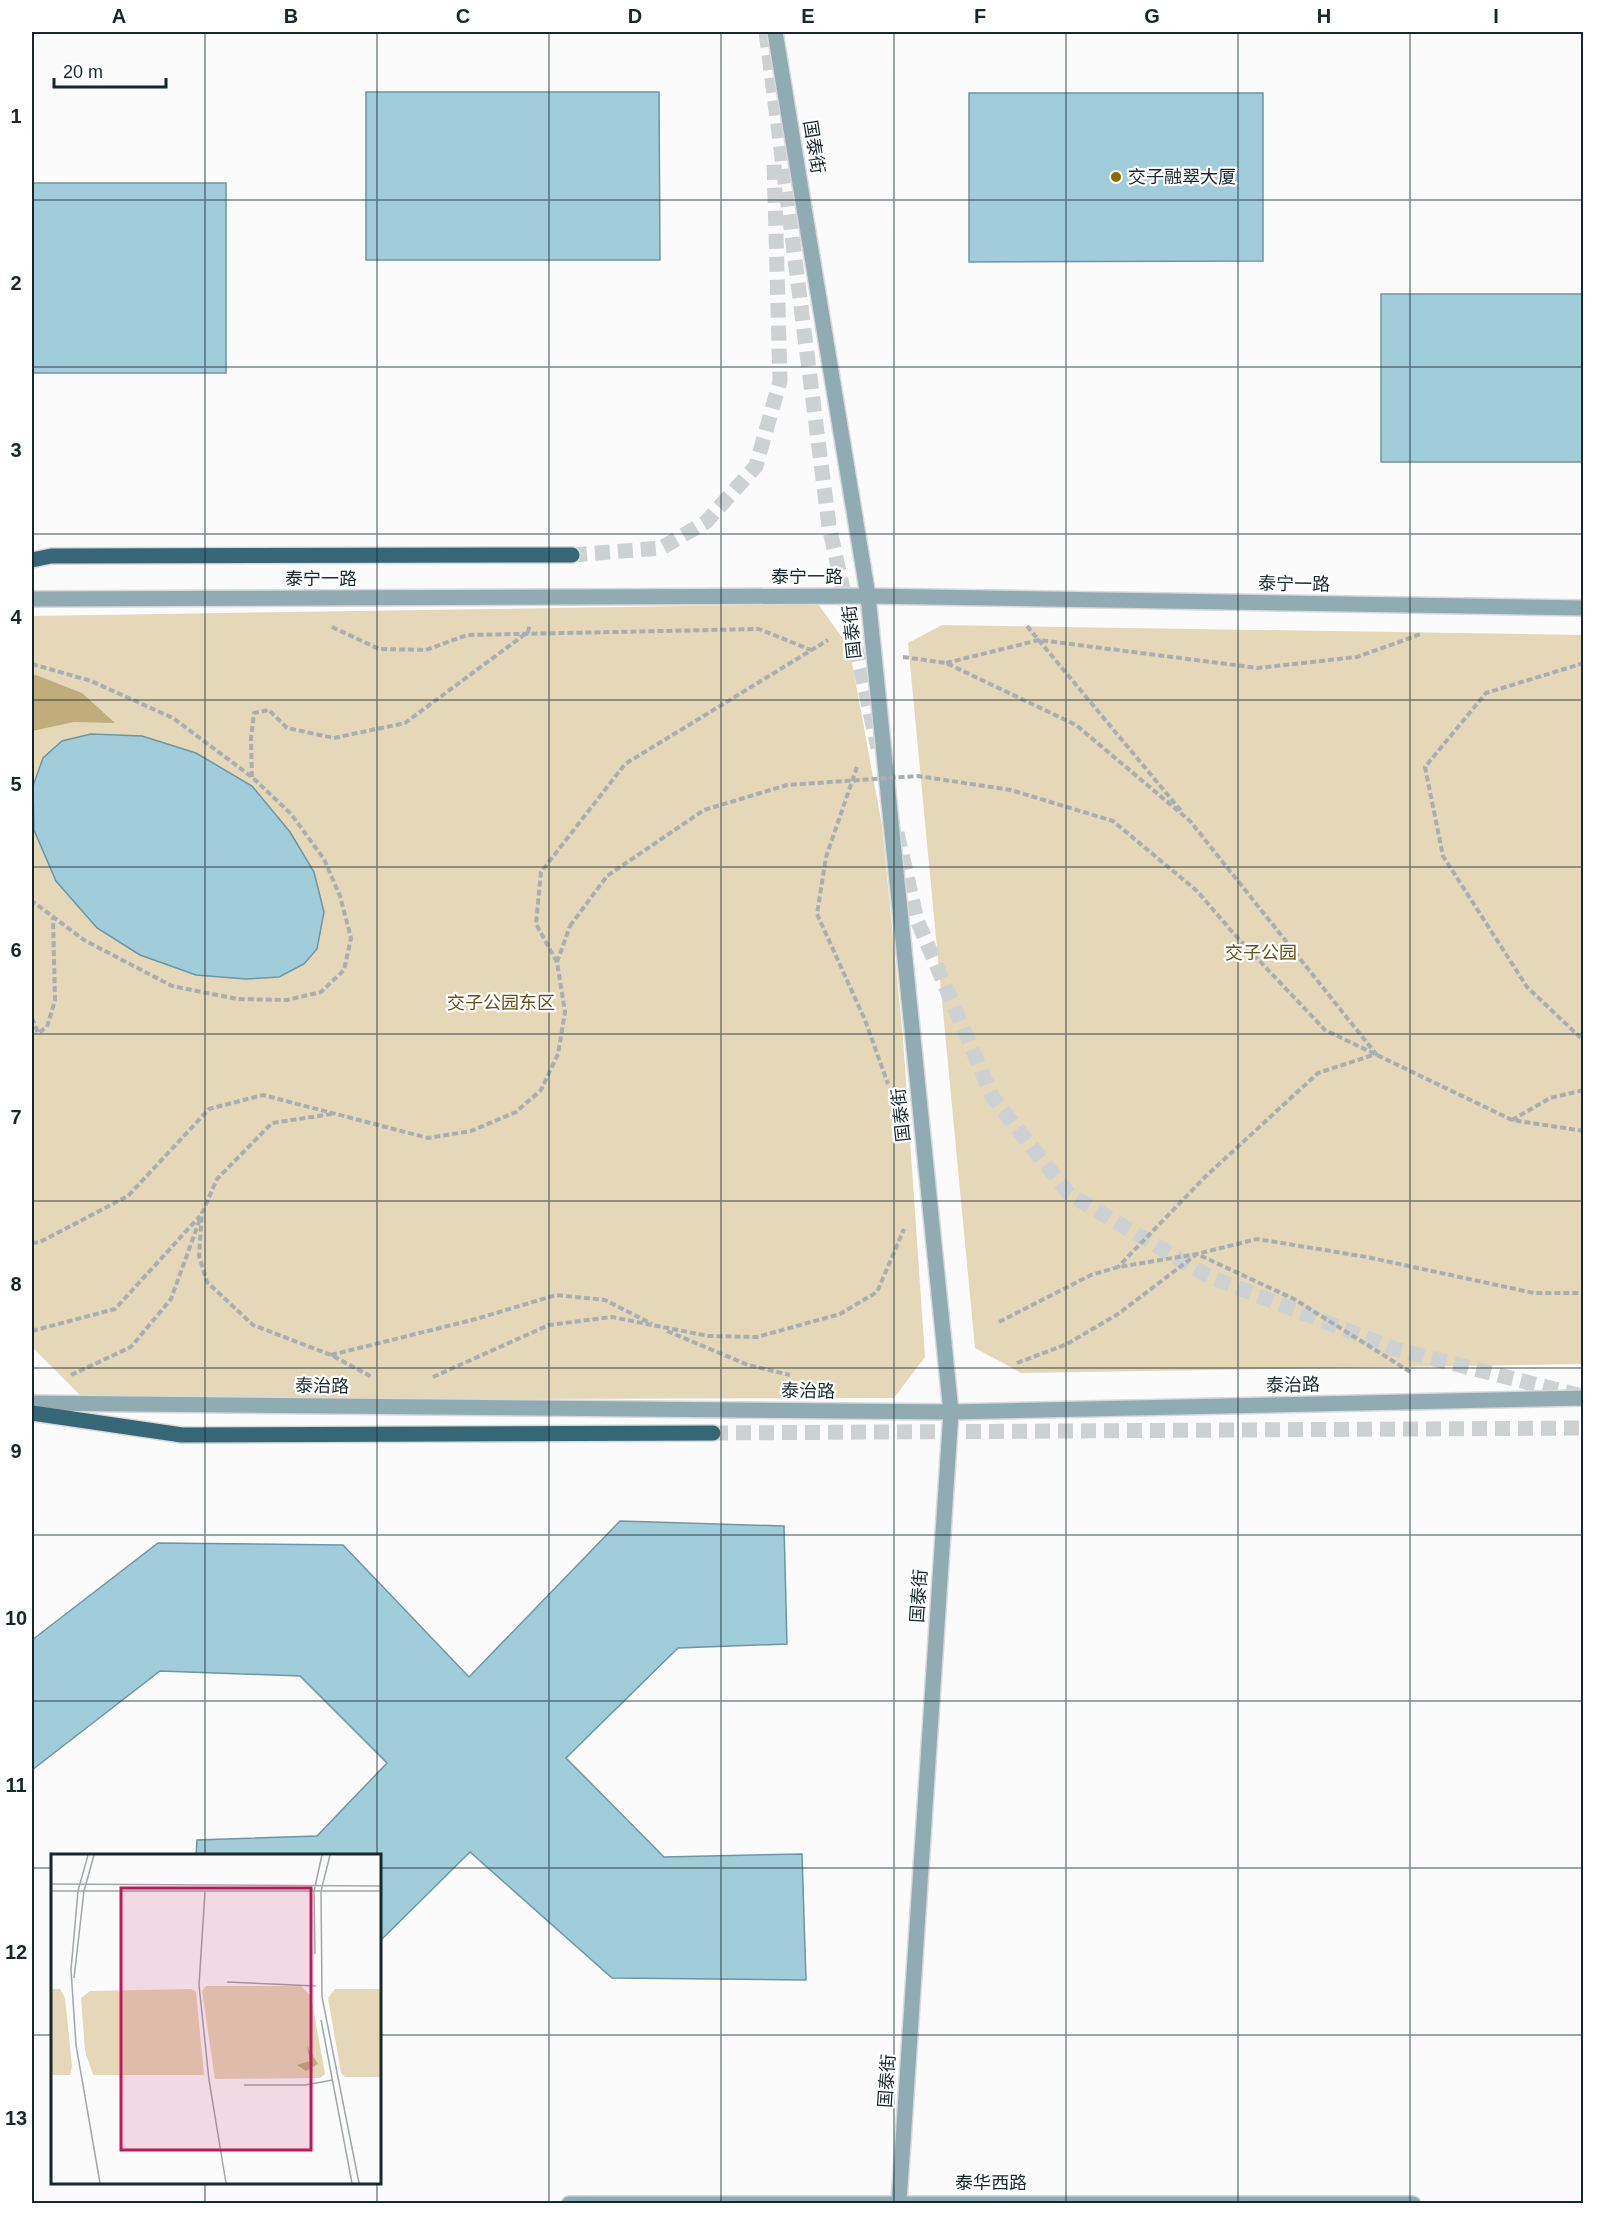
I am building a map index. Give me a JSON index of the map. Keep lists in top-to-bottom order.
{
  "streets": {
    "street": [
      "国泰街",
      "泰宁一路",
      "泰治路",
      "泰华西路"
    ]
  },
  "crossings": [
    ["国泰街", "泰宁一路"],
    ["国泰街", "泰治路"],
    ["国泰街", "泰华西路"]
  ],
  "parks": ["交子公园", "交子公园东区"],
  "places": ["交子融翠大厦"],
  "scale_bar": "20 m",
  "grid": {
    "columns": [
      "A",
      "B",
      "C",
      "D",
      "E",
      "F",
      "G",
      "H",
      "I"
    ],
    "rows": [
      "1",
      "2",
      "3",
      "4",
      "5",
      "6",
      "7",
      "8",
      "9",
      "10",
      "11",
      "12",
      "13"
    ]
  }
}
